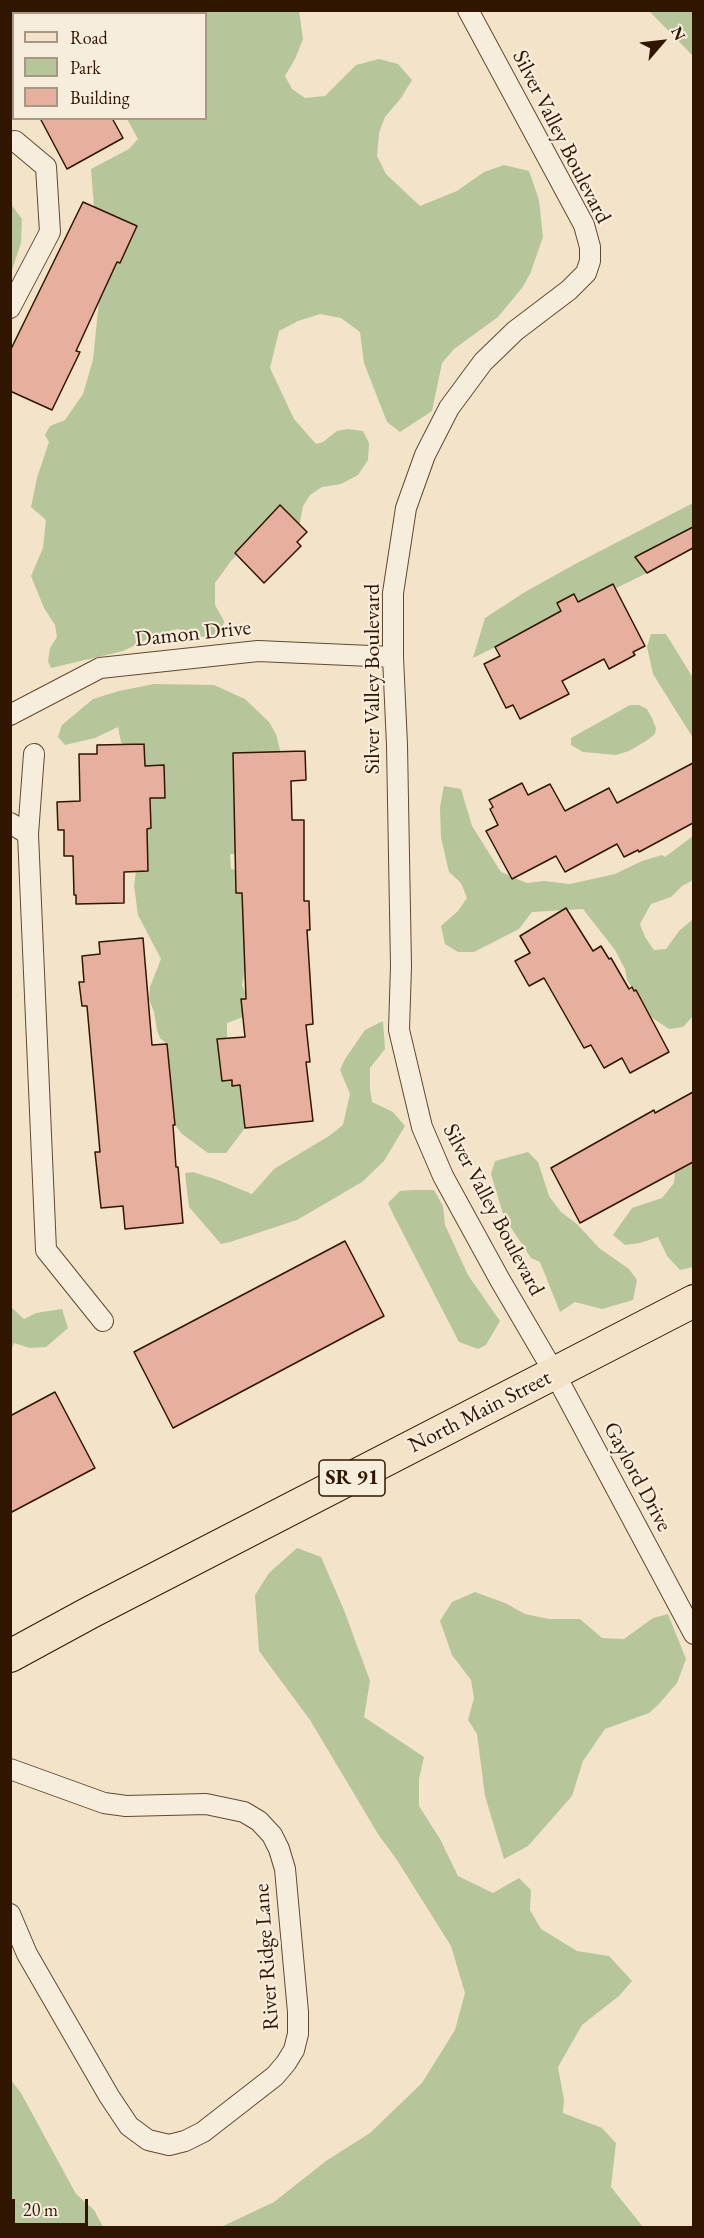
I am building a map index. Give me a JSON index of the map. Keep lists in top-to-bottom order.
{
  "streets": {
    "main road": ["North Main Street", "SR 91"],
    "street": [
      "Silver Valley Boulevard",
      "Damon Drive",
      "Gaylord Drive",
      "River Ridge Lane"
    ]
  },
  "crossings": [
    ["Silver Valley Boulevard", "Damon Drive"],
    ["Silver Valley Boulevard", "North Main Street"],
    ["Silver Valley Boulevard", "Gaylord Drive"],
    ["North Main Street", "Gaylord Drive"]
  ],
  "legend": ["Road", "Park", "Building"],
  "scale_bar": "20 m",
  "north": "top right"
}
